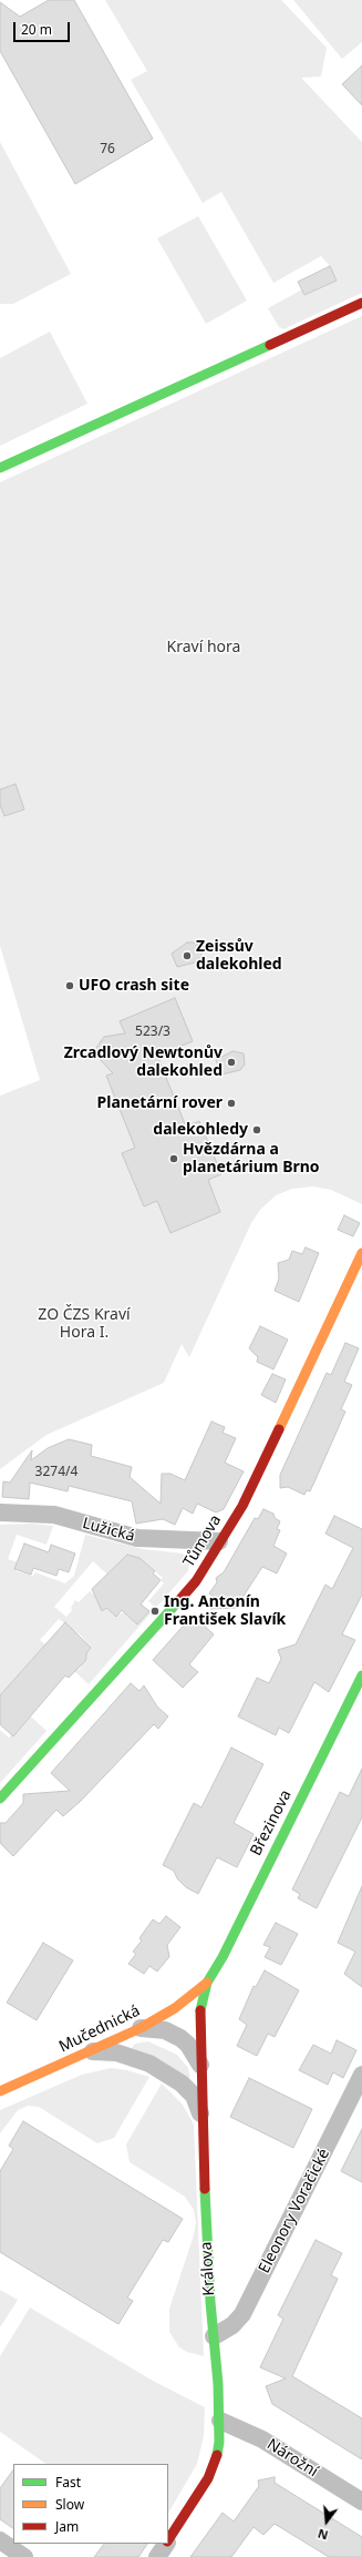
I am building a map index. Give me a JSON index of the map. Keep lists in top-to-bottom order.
{
  "streets": {
    "street": [
      "Lužická",
      "Tůmova",
      "Březinova",
      "Mučednická",
      "Eleonory Voračické",
      "Králova",
      "Nárožní"
    ]
  },
  "crossings": [
    ["Lužická", "Tůmova"],
    ["Březinova", "Mučednická"],
    ["Březinova", "Králova"],
    ["Mučednická", "Králova"],
    ["Eleonory Voračické", "Králova"],
    ["Králova", "Nárožní"]
  ],
  "parks": ["Kraví hora", "ZO ČZS Kraví Hora I."],
  "places": [
    "Zeissův dalekohled",
    "UFO crash site",
    "Zrcadlový Newtonův dalekohled",
    "Planetární rover",
    "dalekohledy",
    "Hvězdárna a planetárium Brno",
    "Ing. Antonín František Slavík"
  ],
  "house_numbers": ["76", "523/3", "3274/4"],
  "legend": ["Fast", "Slow", "Jam"],
  "scale_bar": "20 m",
  "north": "bottom"
}
